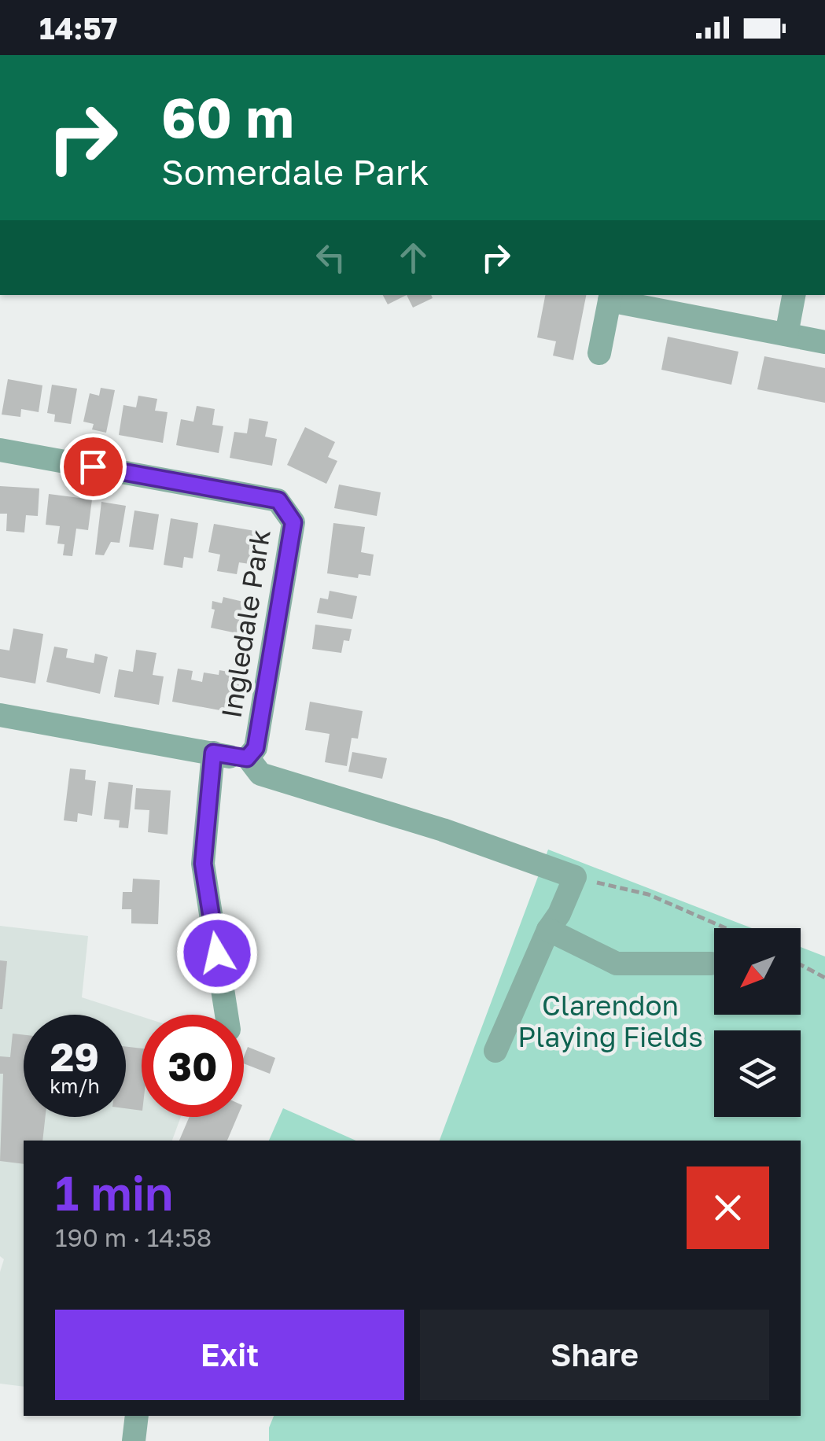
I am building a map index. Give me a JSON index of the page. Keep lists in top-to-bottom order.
{
  "streets": {
    "street": ["Ingledale Park"]
  },
  "parks": ["Clarendon Playing Fields"],
  "north": "bottom left",
  "page": {
    "status": "14:57",
    "turn": ["60 m", "Somerdale Park"],
    "speed": "29 km/h",
    "limit": "30",
    "heading": ["1 min", "190 m · 14:58"],
    "buttons": ["Exit", "Share"]
  }
}
